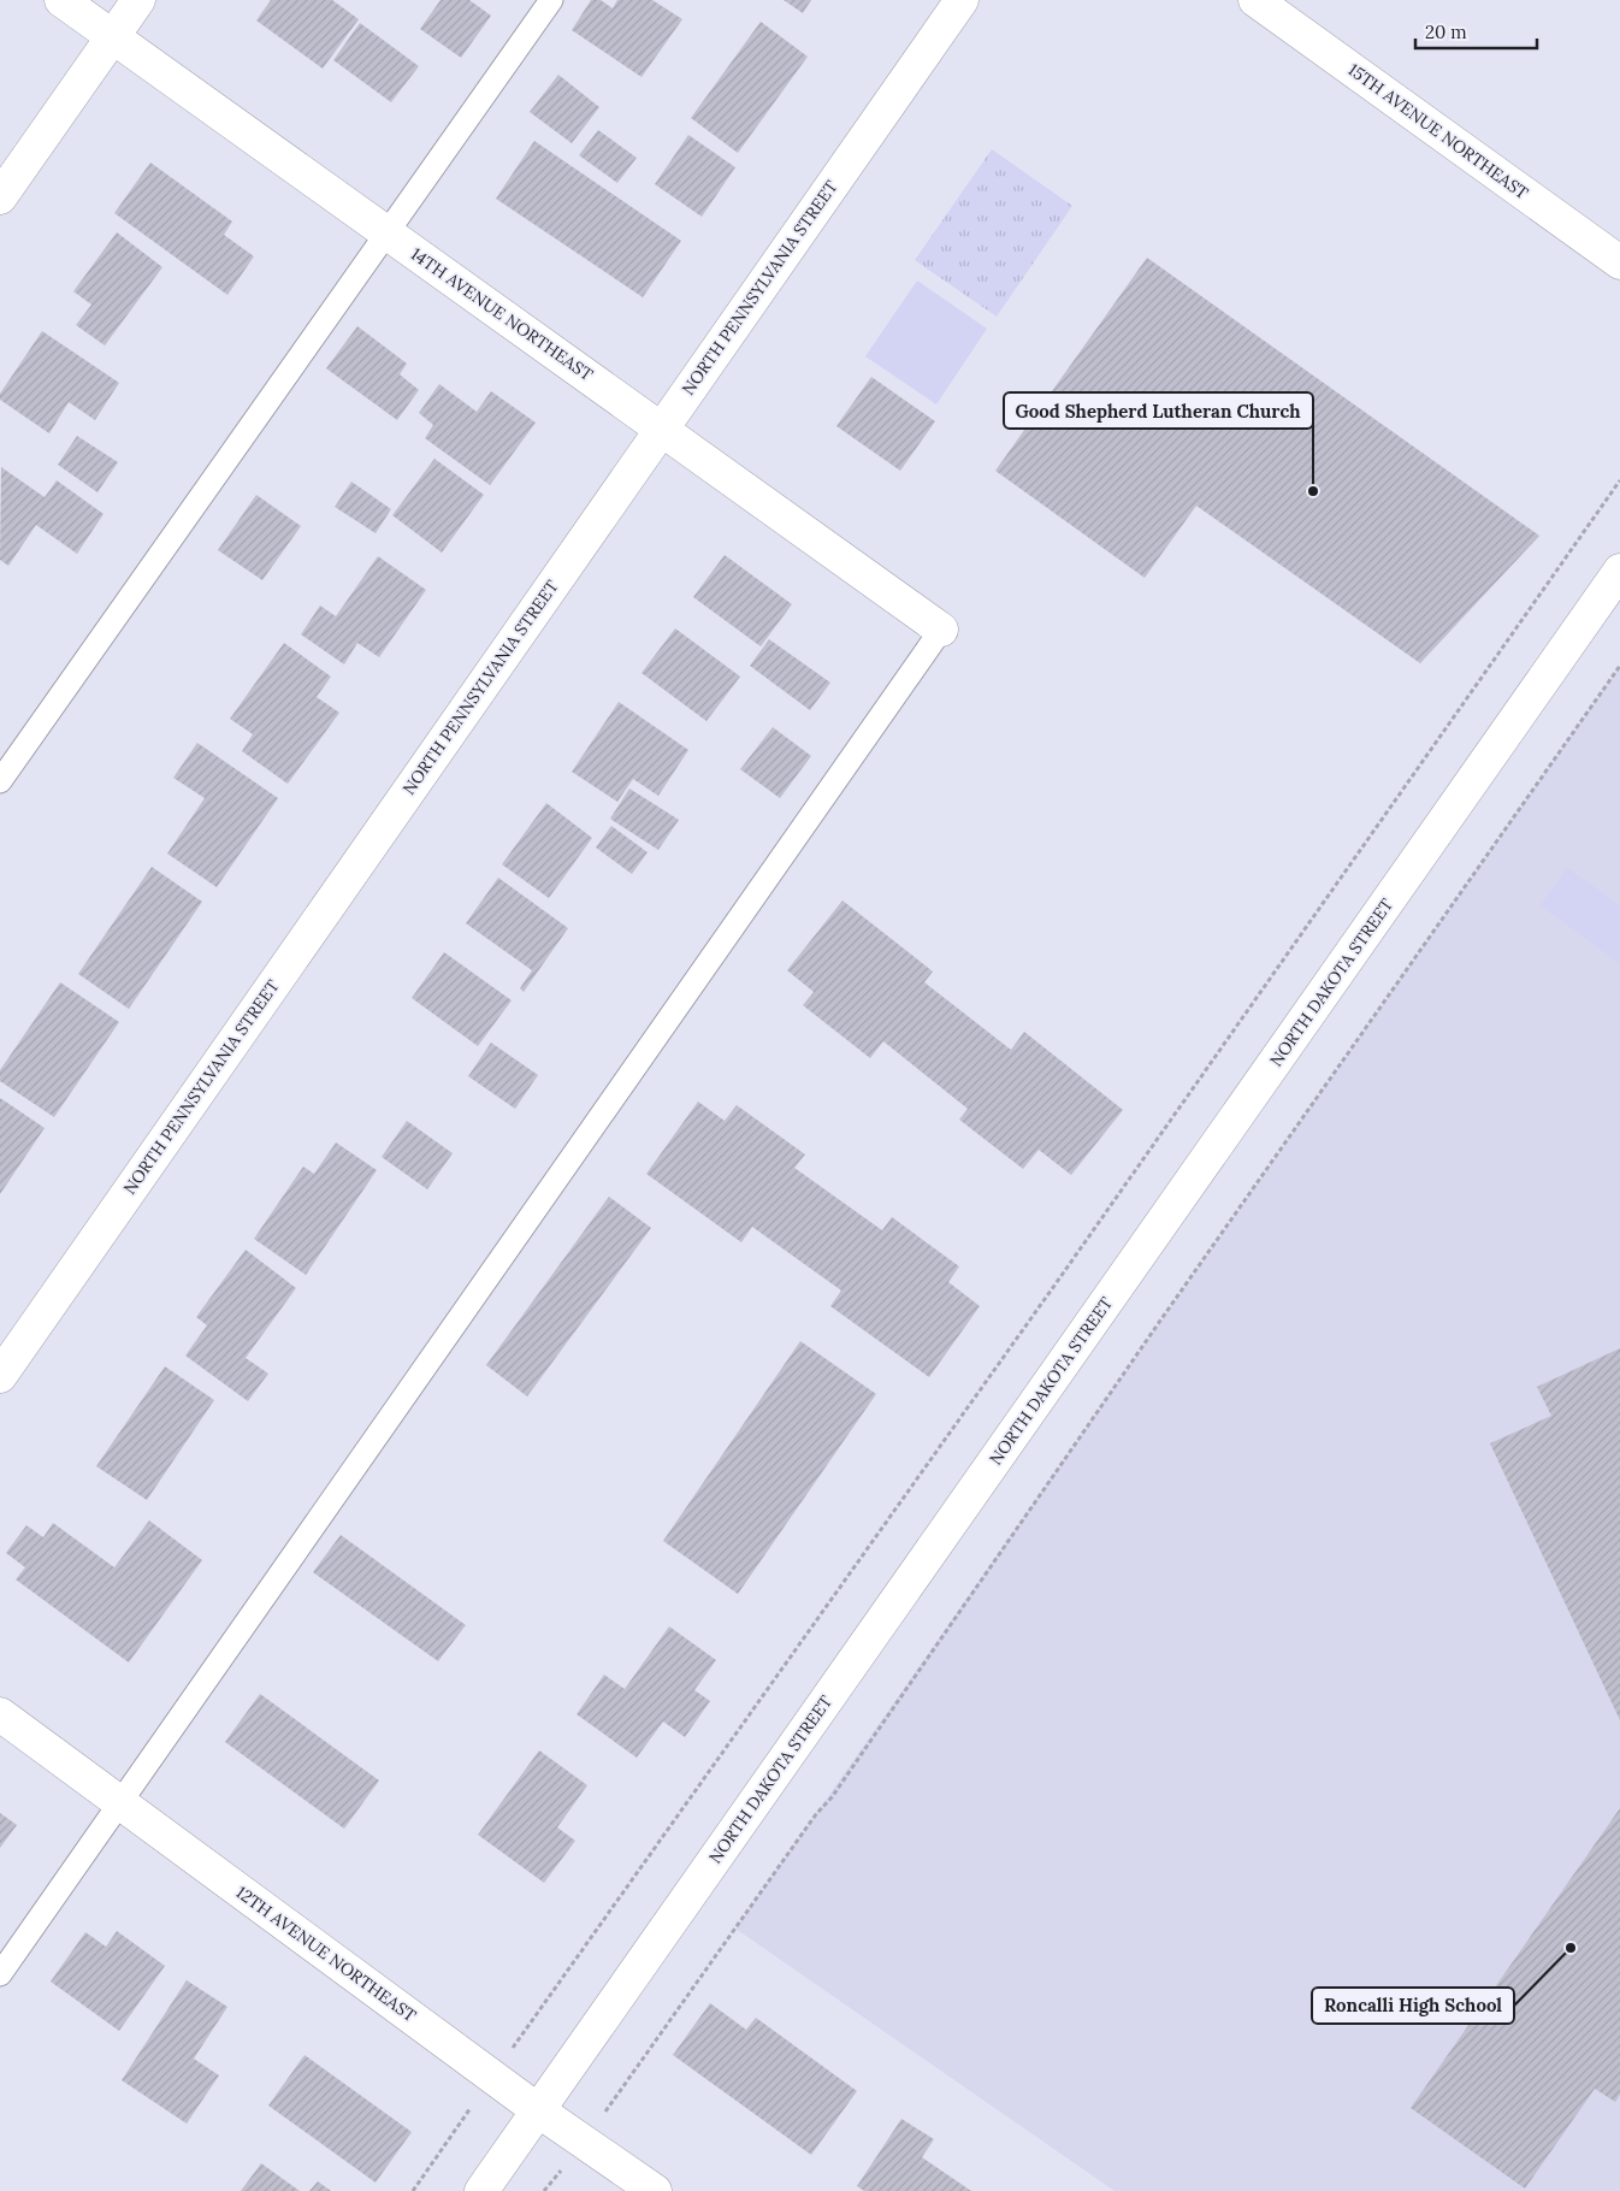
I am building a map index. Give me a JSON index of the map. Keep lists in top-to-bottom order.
{
  "streets": {
    "street": [
      "15TH AVENUE NORTHEAST",
      "NORTH PENNSYLVANIA STREET",
      "14TH AVENUE NORTHEAST",
      "NORTH DAKOTA STREET",
      "12TH AVENUE NORTHEAST"
    ]
  },
  "crossings": [
    ["NORTH PENNSYLVANIA STREET", "14TH AVENUE NORTHEAST"],
    ["NORTH DAKOTA STREET", "12TH AVENUE NORTHEAST"]
  ],
  "places": ["Good Shepherd Lutheran Church", "Roncalli High School"],
  "scale_bar": "20 m"
}
